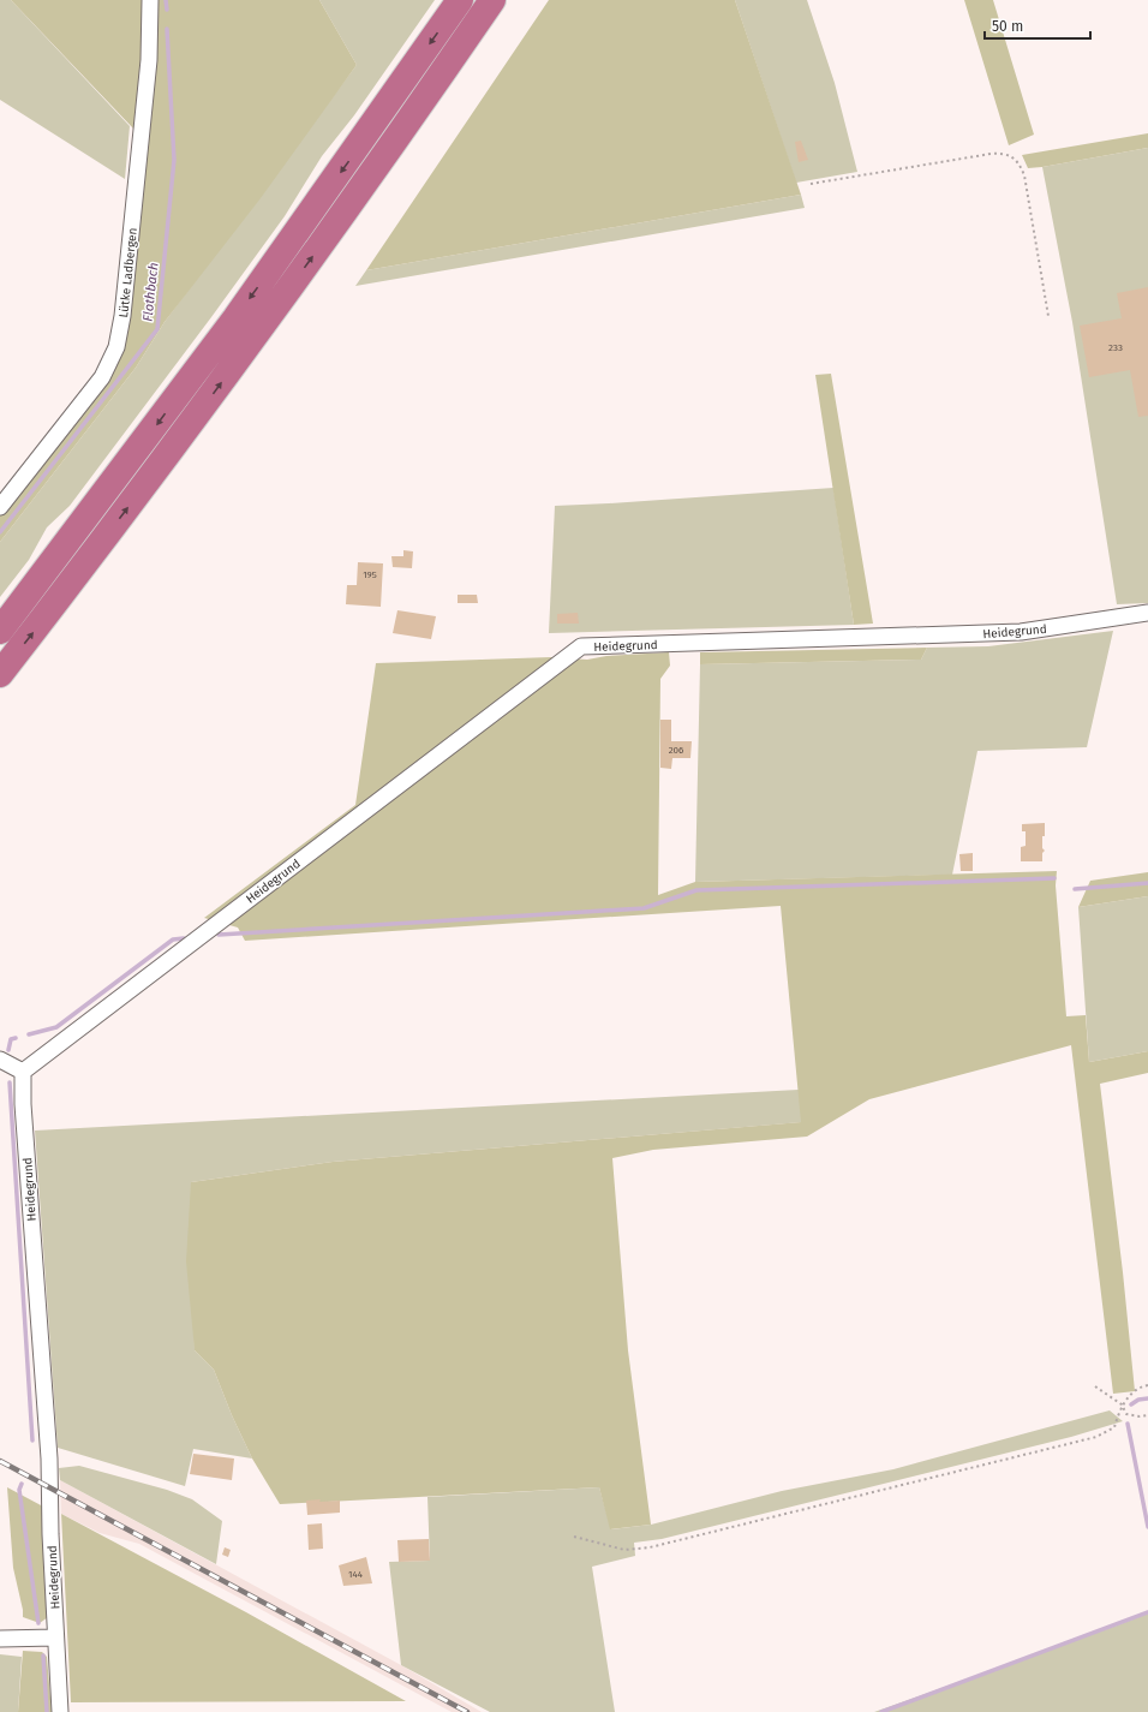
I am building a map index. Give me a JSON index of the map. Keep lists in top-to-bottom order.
{
  "streets": {
    "street": ["Lütke Ladbergen", "Heidegrund"]
  },
  "water": ["Flothbach"],
  "house_numbers": [
    "233",
    "195",
    "206",
    "144"
  ],
  "scale_bar": "50 m"
}
